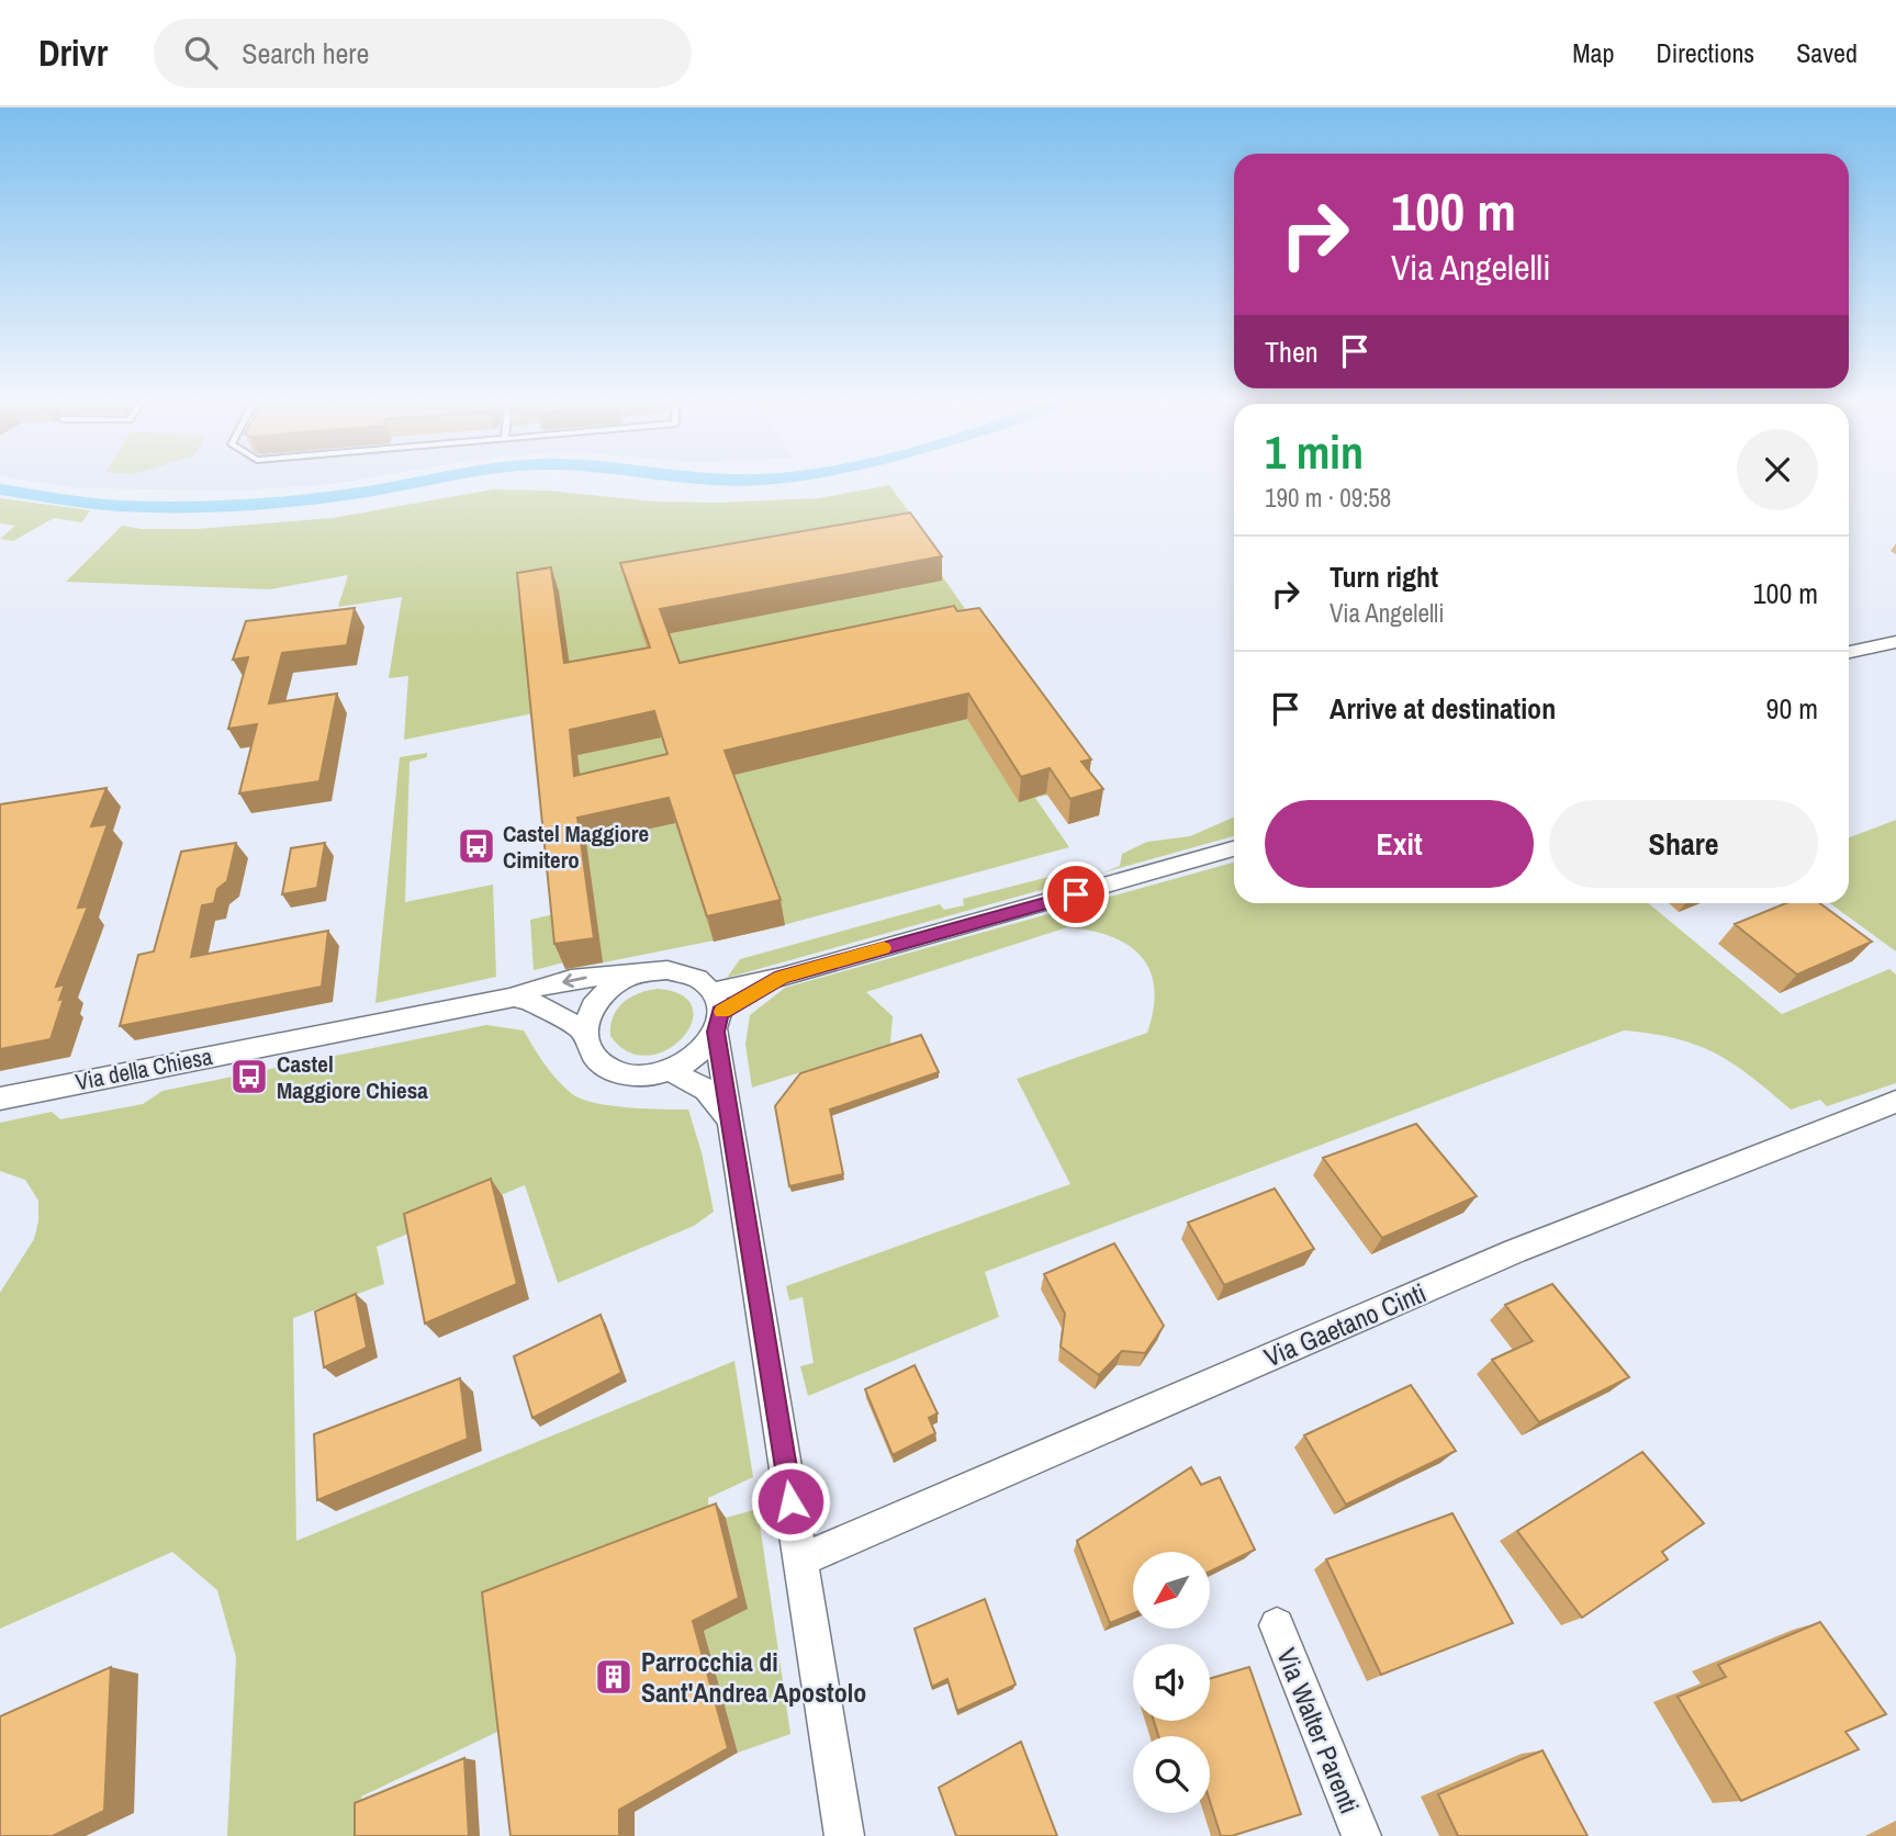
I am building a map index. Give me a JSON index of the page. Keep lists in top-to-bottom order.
{
  "streets": {
    "street": ["Via della Chiesa", "Via Gaetano Cinti", "Via Walter Parenti"]
  },
  "places": {
    "bus stop": ["Castel Maggiore Cimitero", "Castel Maggiore Chiesa"],
    "building": ["Parrocchia di Sant'Andrea Apostolo"]
  },
  "north": "bottom left",
  "page": {
    "header": "Drivr",
    "search": "Search here",
    "nav": ["Map", "Directions", "Saved"],
    "turn": ["100 m", "Via Angelelli"],
    "then": "Then",
    "heading": ["1 min", "190 m · 09:58"],
    "list": [
      {
        "name": "Turn right",
        "note": "Via Angelelli",
        "value": "100 m"
      },
      {
        "name": "Arrive at destination",
        "value": "90 m"
      }
    ],
    "buttons": ["Exit", "Share"]
  }
}
